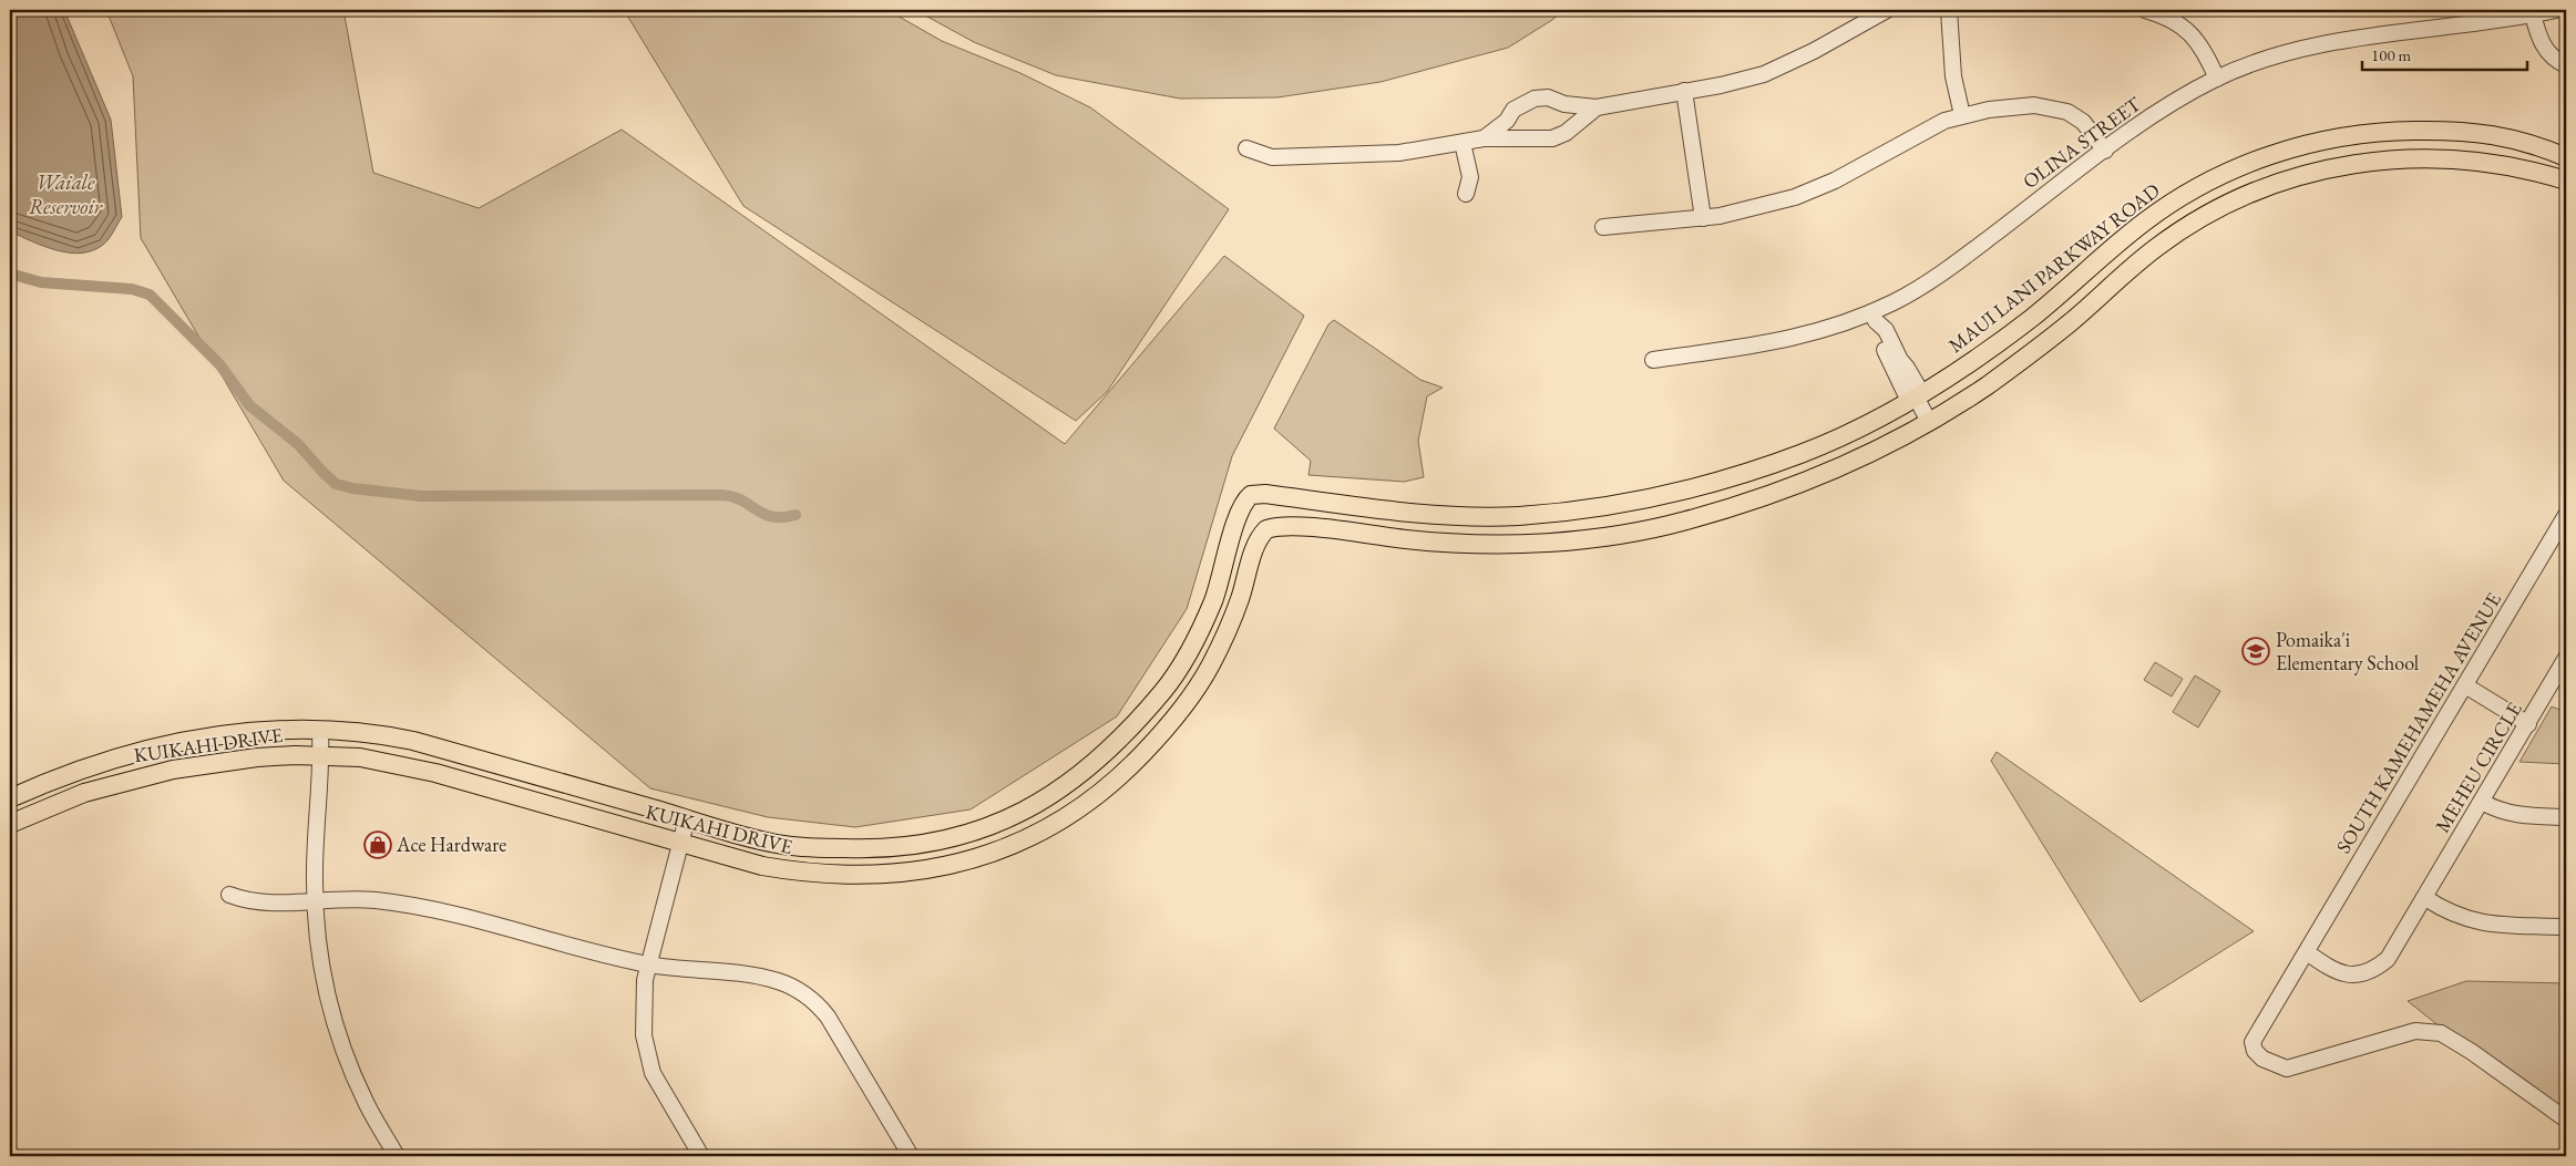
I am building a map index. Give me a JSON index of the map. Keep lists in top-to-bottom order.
{
  "streets": {
    "main road": ["MAUI LANI PARKWAY ROAD", "KUIKAHI DRIVE"],
    "street": ["OLINA STREET", "SOUTH KAMEHAMEHA AVENUE", "MEHEU CIRCLE"]
  },
  "crossings": [
    ["MAUI LANI PARKWAY ROAD", "KUIKAHI DRIVE"],
    ["SOUTH KAMEHAMEHA AVENUE", "MEHEU CIRCLE"]
  ],
  "water": ["Waiale Reservoir"],
  "places": {
    "school or university": ["Pomaika'i Elementary School"],
    "shop": ["Ace Hardware"]
  },
  "scale_bar": "100 m"
}
